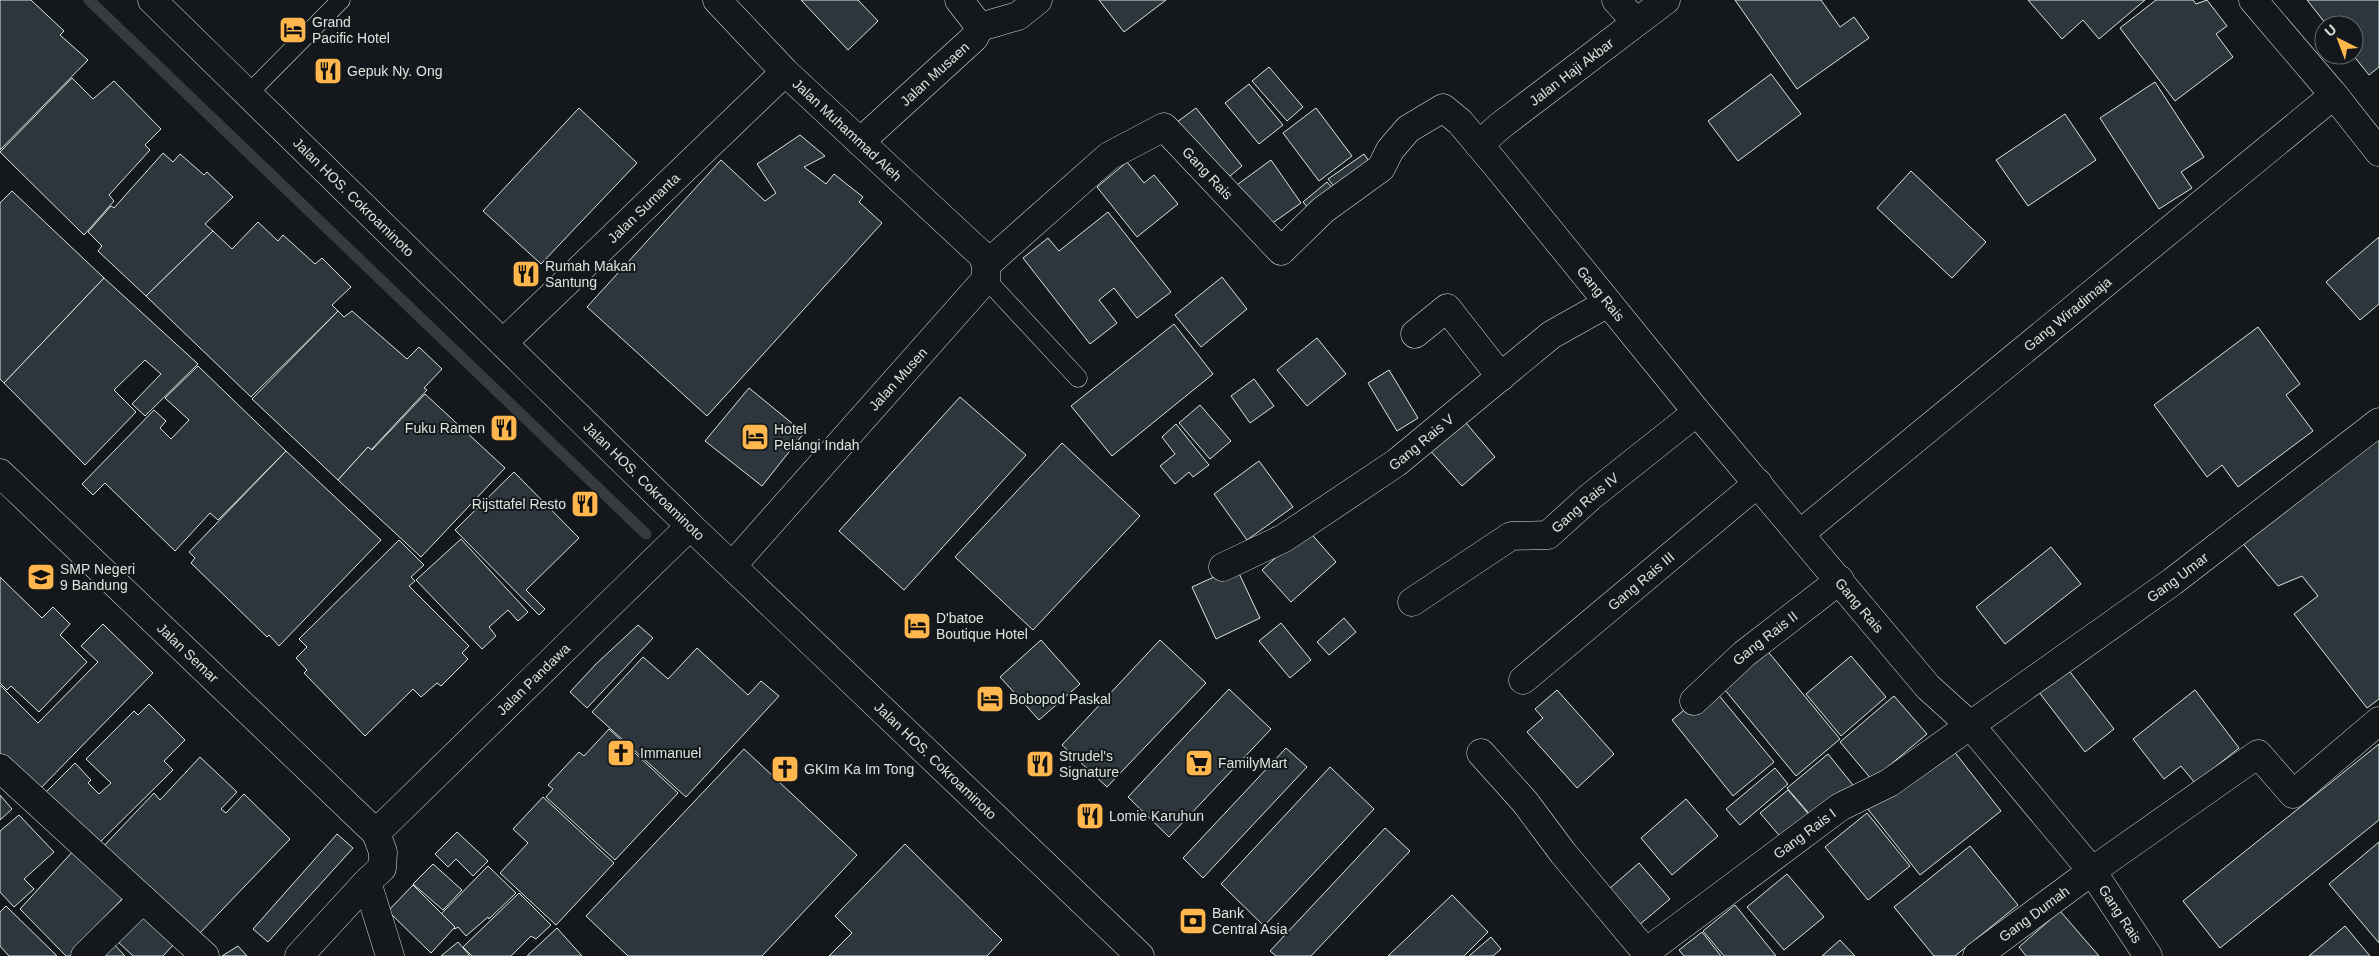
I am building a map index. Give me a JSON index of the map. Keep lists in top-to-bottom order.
{
  "streets": {
    "street": [
      "Jalan Haji Akbar",
      "Jalan Musaen",
      "Jalan Muhammad Aleh",
      "Gang Rais",
      "Jalan HOS. Cokroaminoto",
      "Jalan Sumanta",
      "Gang Wiradimaja",
      "Jalan Musen",
      "Gang Rais V",
      "Gang Rais IV",
      "Gang Umar",
      "Gang Rais III",
      "Gang Rais II",
      "Jalan Semar",
      "Jalan Pandawa",
      "Gang Rais I",
      "Gang Dumah"
    ]
  },
  "crossings": [
    ["Jalan Haji Akbar", "Gang Rais"],
    ["Jalan Musaen", "Jalan Muhammad Aleh"],
    ["Jalan Muhammad Aleh", "Gang Rais"],
    ["Jalan Muhammad Aleh", "Jalan Sumanta"],
    ["Jalan Muhammad Aleh", "Jalan Musen"],
    ["Gang Rais", "Gang Wiradimaja"],
    ["Gang Rais", "Jalan Musen"],
    ["Gang Rais", "Gang Rais V"],
    ["Gang Rais", "Gang Rais IV"],
    ["Gang Rais", "Gang Umar"],
    ["Gang Rais", "Gang Rais III"],
    ["Gang Rais", "Gang Rais II"],
    ["Gang Rais", "Gang Rais I"],
    ["Gang Rais", "Gang Dumah"],
    ["Jalan HOS. Cokroaminoto", "Jalan Sumanta"],
    ["Jalan HOS. Cokroaminoto", "Jalan Musen"],
    ["Jalan HOS. Cokroaminoto", "Jalan Pandawa"],
    ["Gang Umar", "Gang Rais I"],
    ["Jalan Semar", "Jalan Pandawa"]
  ],
  "places": {
    "hotel": [
      "Grand Pacific Hotel",
      "Hotel Pelangi Indah",
      "D'batoe Boutique Hotel",
      "Bobopod Paskal"
    ],
    "restaurant": [
      "Gepuk Ny. Ong",
      "Rumah Makan Santung",
      "Fuku Ramen",
      "Rijsttafel Resto",
      "Strudel's Signature",
      "Lomie Karuhun"
    ],
    "school or university": ["SMP Negeri 9 Bandung"],
    "church": ["Immanuel", "GKIm Ka Im Tong"],
    "supermarket": ["FamilyMart"],
    "bank": ["Bank Central Asia"]
  },
  "north": "top left"
}
